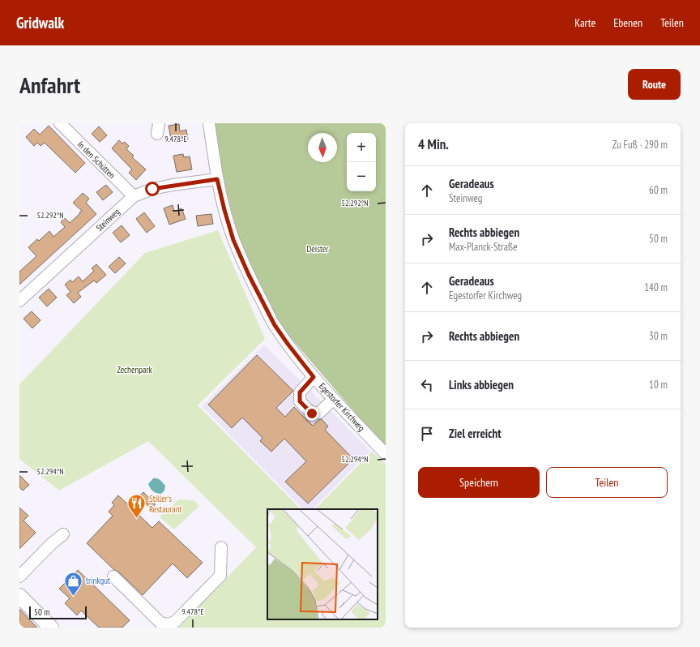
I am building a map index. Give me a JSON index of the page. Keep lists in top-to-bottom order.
{
  "streets": {
    "street": ["In den Schütten", "Steinweg", "Egestorfer Kirchweg"]
  },
  "crossings": [
    ["In den Schütten", "Steinweg"],
    ["Steinweg", "Egestorfer Kirchweg"]
  ],
  "parks": ["Deister", "Zechenpark"],
  "places": {
    "restaurant": ["Stiller's Restaurant"],
    "shop": ["trinkgut"]
  },
  "scale_bar": "50 m",
  "north": "bottom",
  "page": {
    "header": "Gridwalk",
    "nav": ["Karte", "Ebenen", "Teilen"],
    "buttons": [
      "Route",
      ["Speichern", "Teilen"]
    ],
    "title": "Anfahrt",
    "heading": ["4 Min.", "Zu Fuß · 290 m"],
    "map_buttons": ["+", "−"],
    "list": [
      ["Geradeaus", "Steinweg", "60 m"],
      ["Rechts abbiegen", "Max-Planck-Straße", "50 m"],
      ["Geradeaus", "Egestorfer Kirchweg", "140 m"],
      ["Rechts abbiegen", "30 m"],
      ["Links abbiegen", "10 m"],
      "Ziel erreicht"
    ],
    "scale": "50 m"
  },
  "coordinates": ["9.478°E", "52.292°N", "52.294°N"]
}
